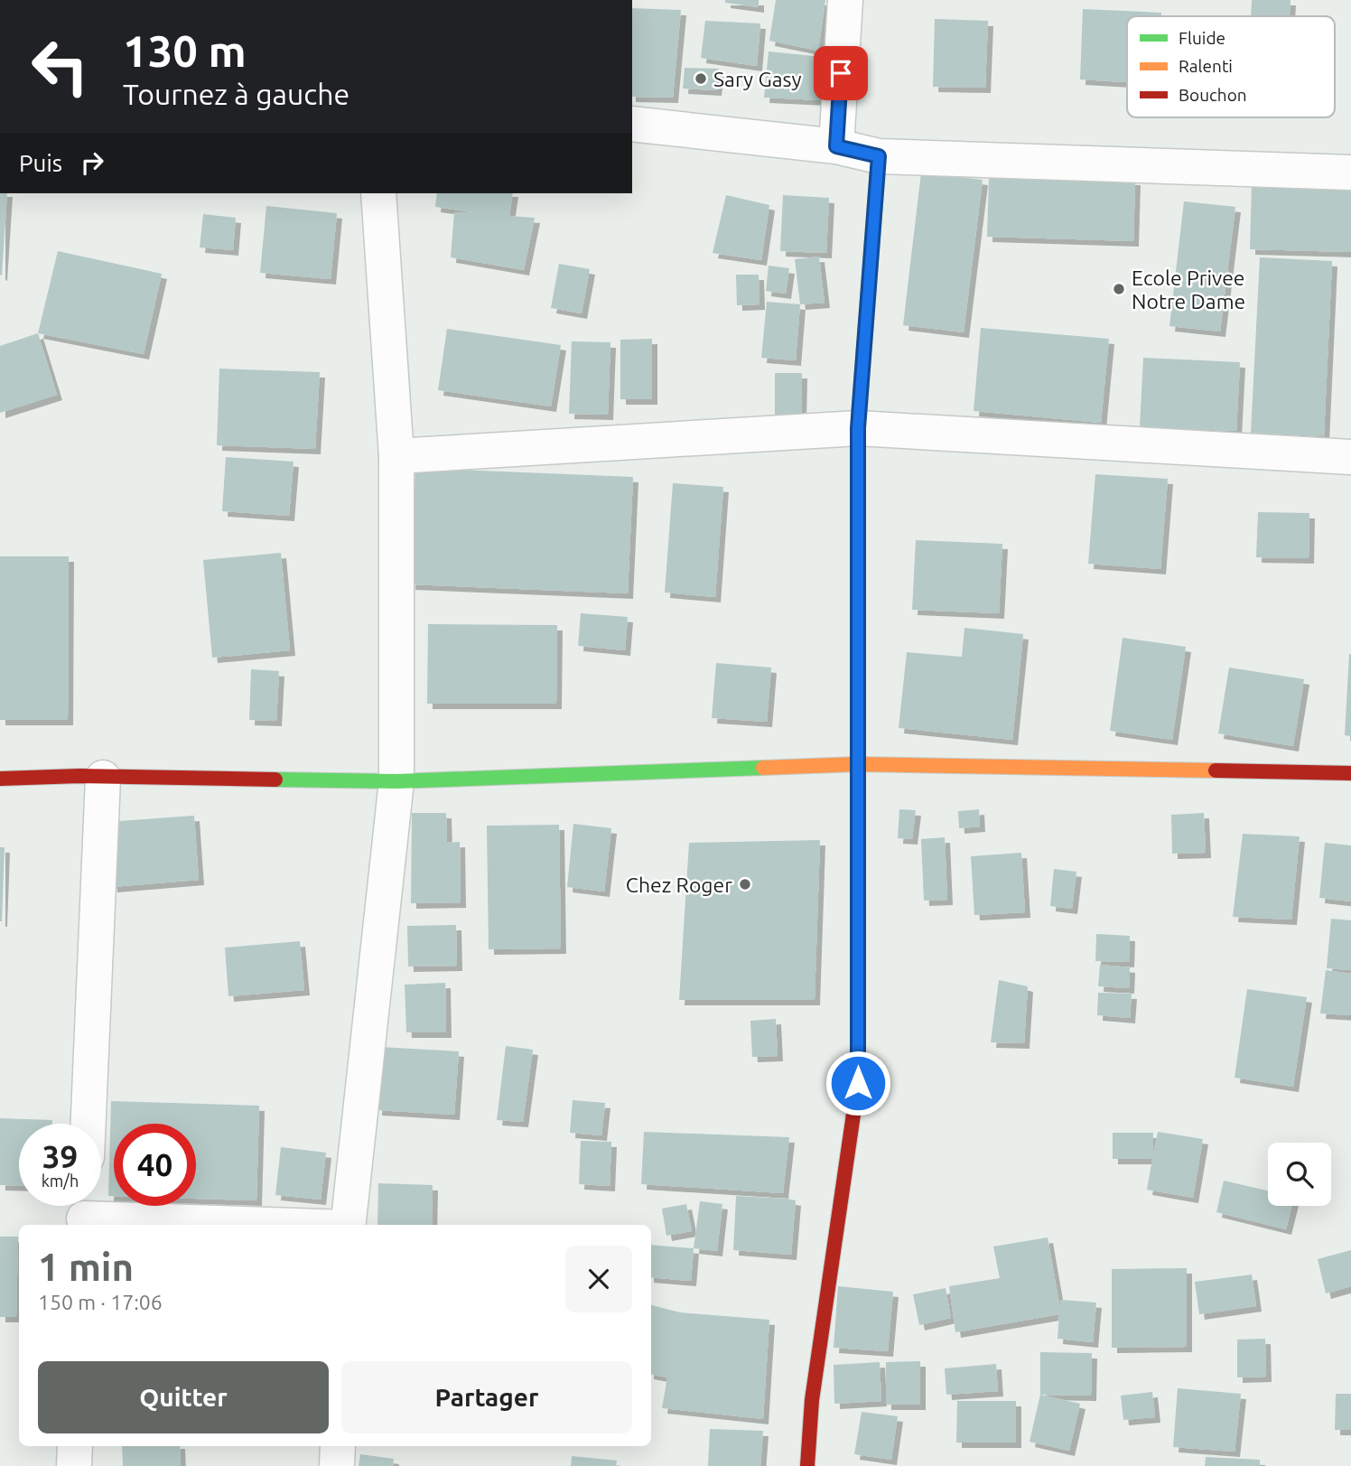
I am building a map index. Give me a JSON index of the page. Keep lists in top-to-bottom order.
{
  "places": ["Sary Gasy", "Ecole Privee Notre Dame", "Chez Roger"],
  "legend": ["Fluide", "Ralenti", "Bouchon"],
  "page": {
    "turn": ["130 m", "Tournez à gauche"],
    "then": "Puis",
    "speed": "39 km/h",
    "limit": "40",
    "heading": ["1 min", "150 m · 17:06"],
    "buttons": ["Quitter", "Partager"]
  }
}
